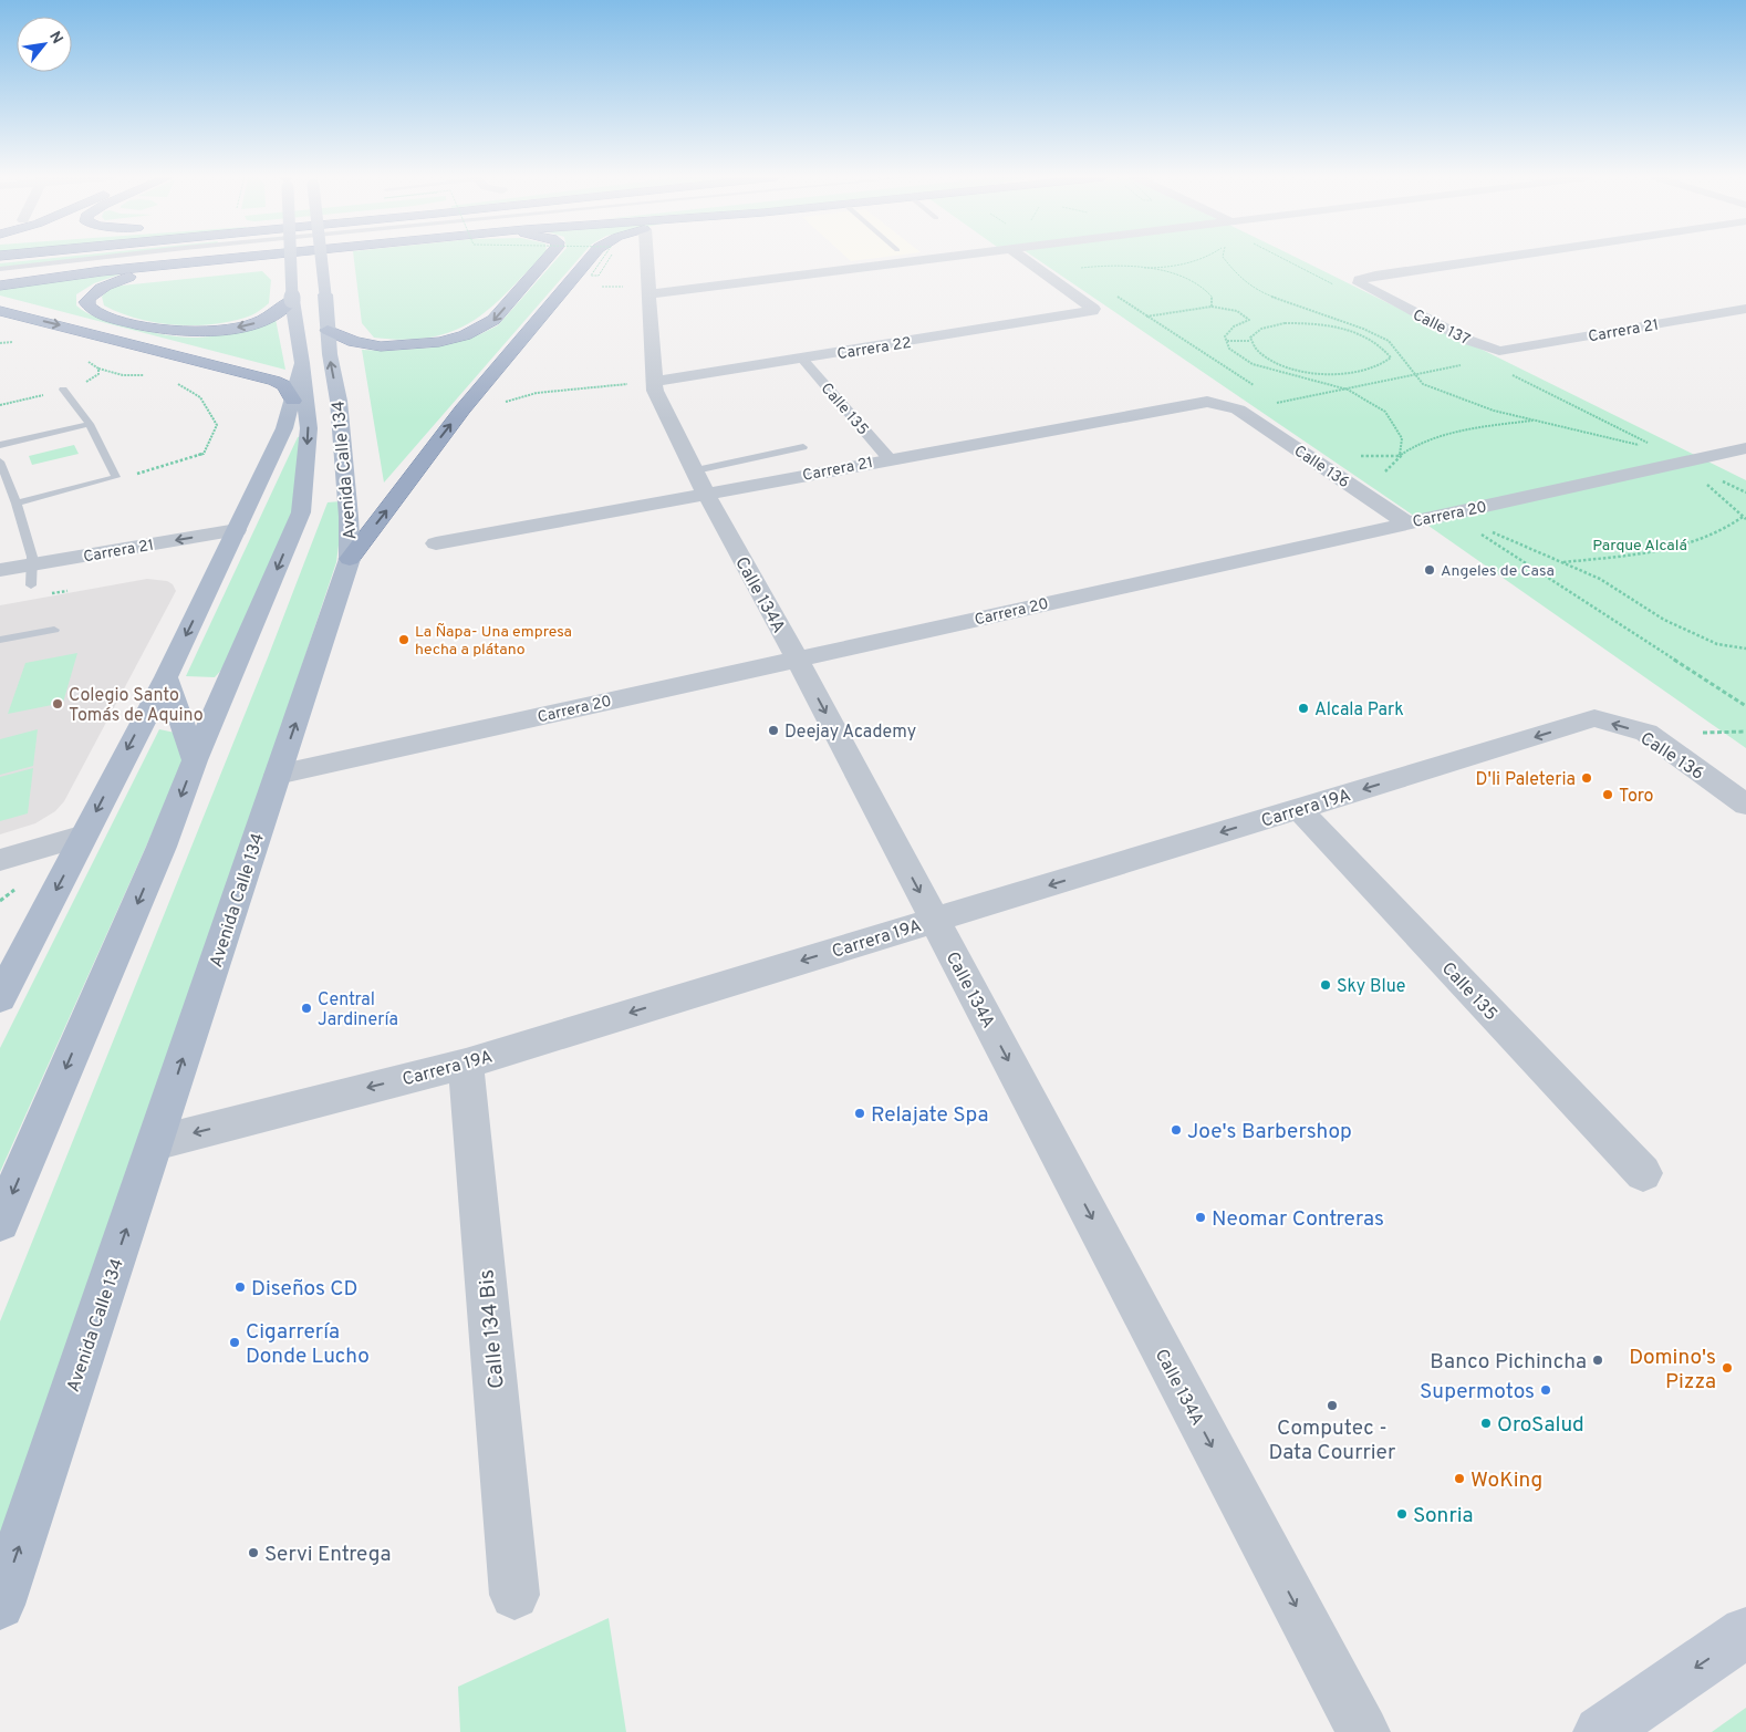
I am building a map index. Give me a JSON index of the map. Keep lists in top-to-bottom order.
{
  "streets": {
    "main road": ["Avenida Calle 134"],
    "street": [
      "Calle 137",
      "Carrera 21",
      "Carrera 22",
      "Calle 135",
      "Calle 136",
      "Carrera 20",
      "Calle 134A",
      "Carrera 19A",
      "Calle 134 Bis"
    ]
  },
  "crossings": [
    ["Calle 137", "Carrera 21"],
    ["Carrera 21", "Calle 135"],
    ["Carrera 21", "Calle 136"],
    ["Carrera 21", "Calle 134A"],
    ["Carrera 22", "Calle 135"],
    ["Carrera 22", "Calle 134A"],
    ["Calle 135", "Carrera 19A"],
    ["Calle 136", "Carrera 20"],
    ["Calle 136", "Carrera 19A"],
    ["Avenida Calle 134", "Carrera 20"],
    ["Avenida Calle 134", "Carrera 19A"],
    ["Carrera 20", "Calle 134A"],
    ["Calle 134A", "Carrera 19A"],
    ["Carrera 19A", "Calle 134 Bis"]
  ],
  "one_way": ["Calle 136", "Calle 134A", "Carrera 19A"],
  "parks": ["Parque Alcalá"],
  "places": [
    "Angeles de Casa",
    "La Ñapa- Una empresa hecha a plátano",
    "Colegio Santo Tomás de Aquino",
    "Alcala Park",
    "Deejay Academy",
    "D'li Paleteria",
    "Toro",
    "Sky Blue",
    "Central Jardinería",
    "Relajate Spa",
    "Joe's Barbershop",
    "Neomar Contreras",
    "Diseños CD",
    "Cigarrería Donde Lucho",
    "Banco Pichincha",
    "Domino's Pizza",
    "Supermotos",
    "Computec - Data Courrier",
    "OroSalud",
    "WoKing",
    "Sonria",
    "Servi Entrega"
  ],
  "north": "top right"
}
